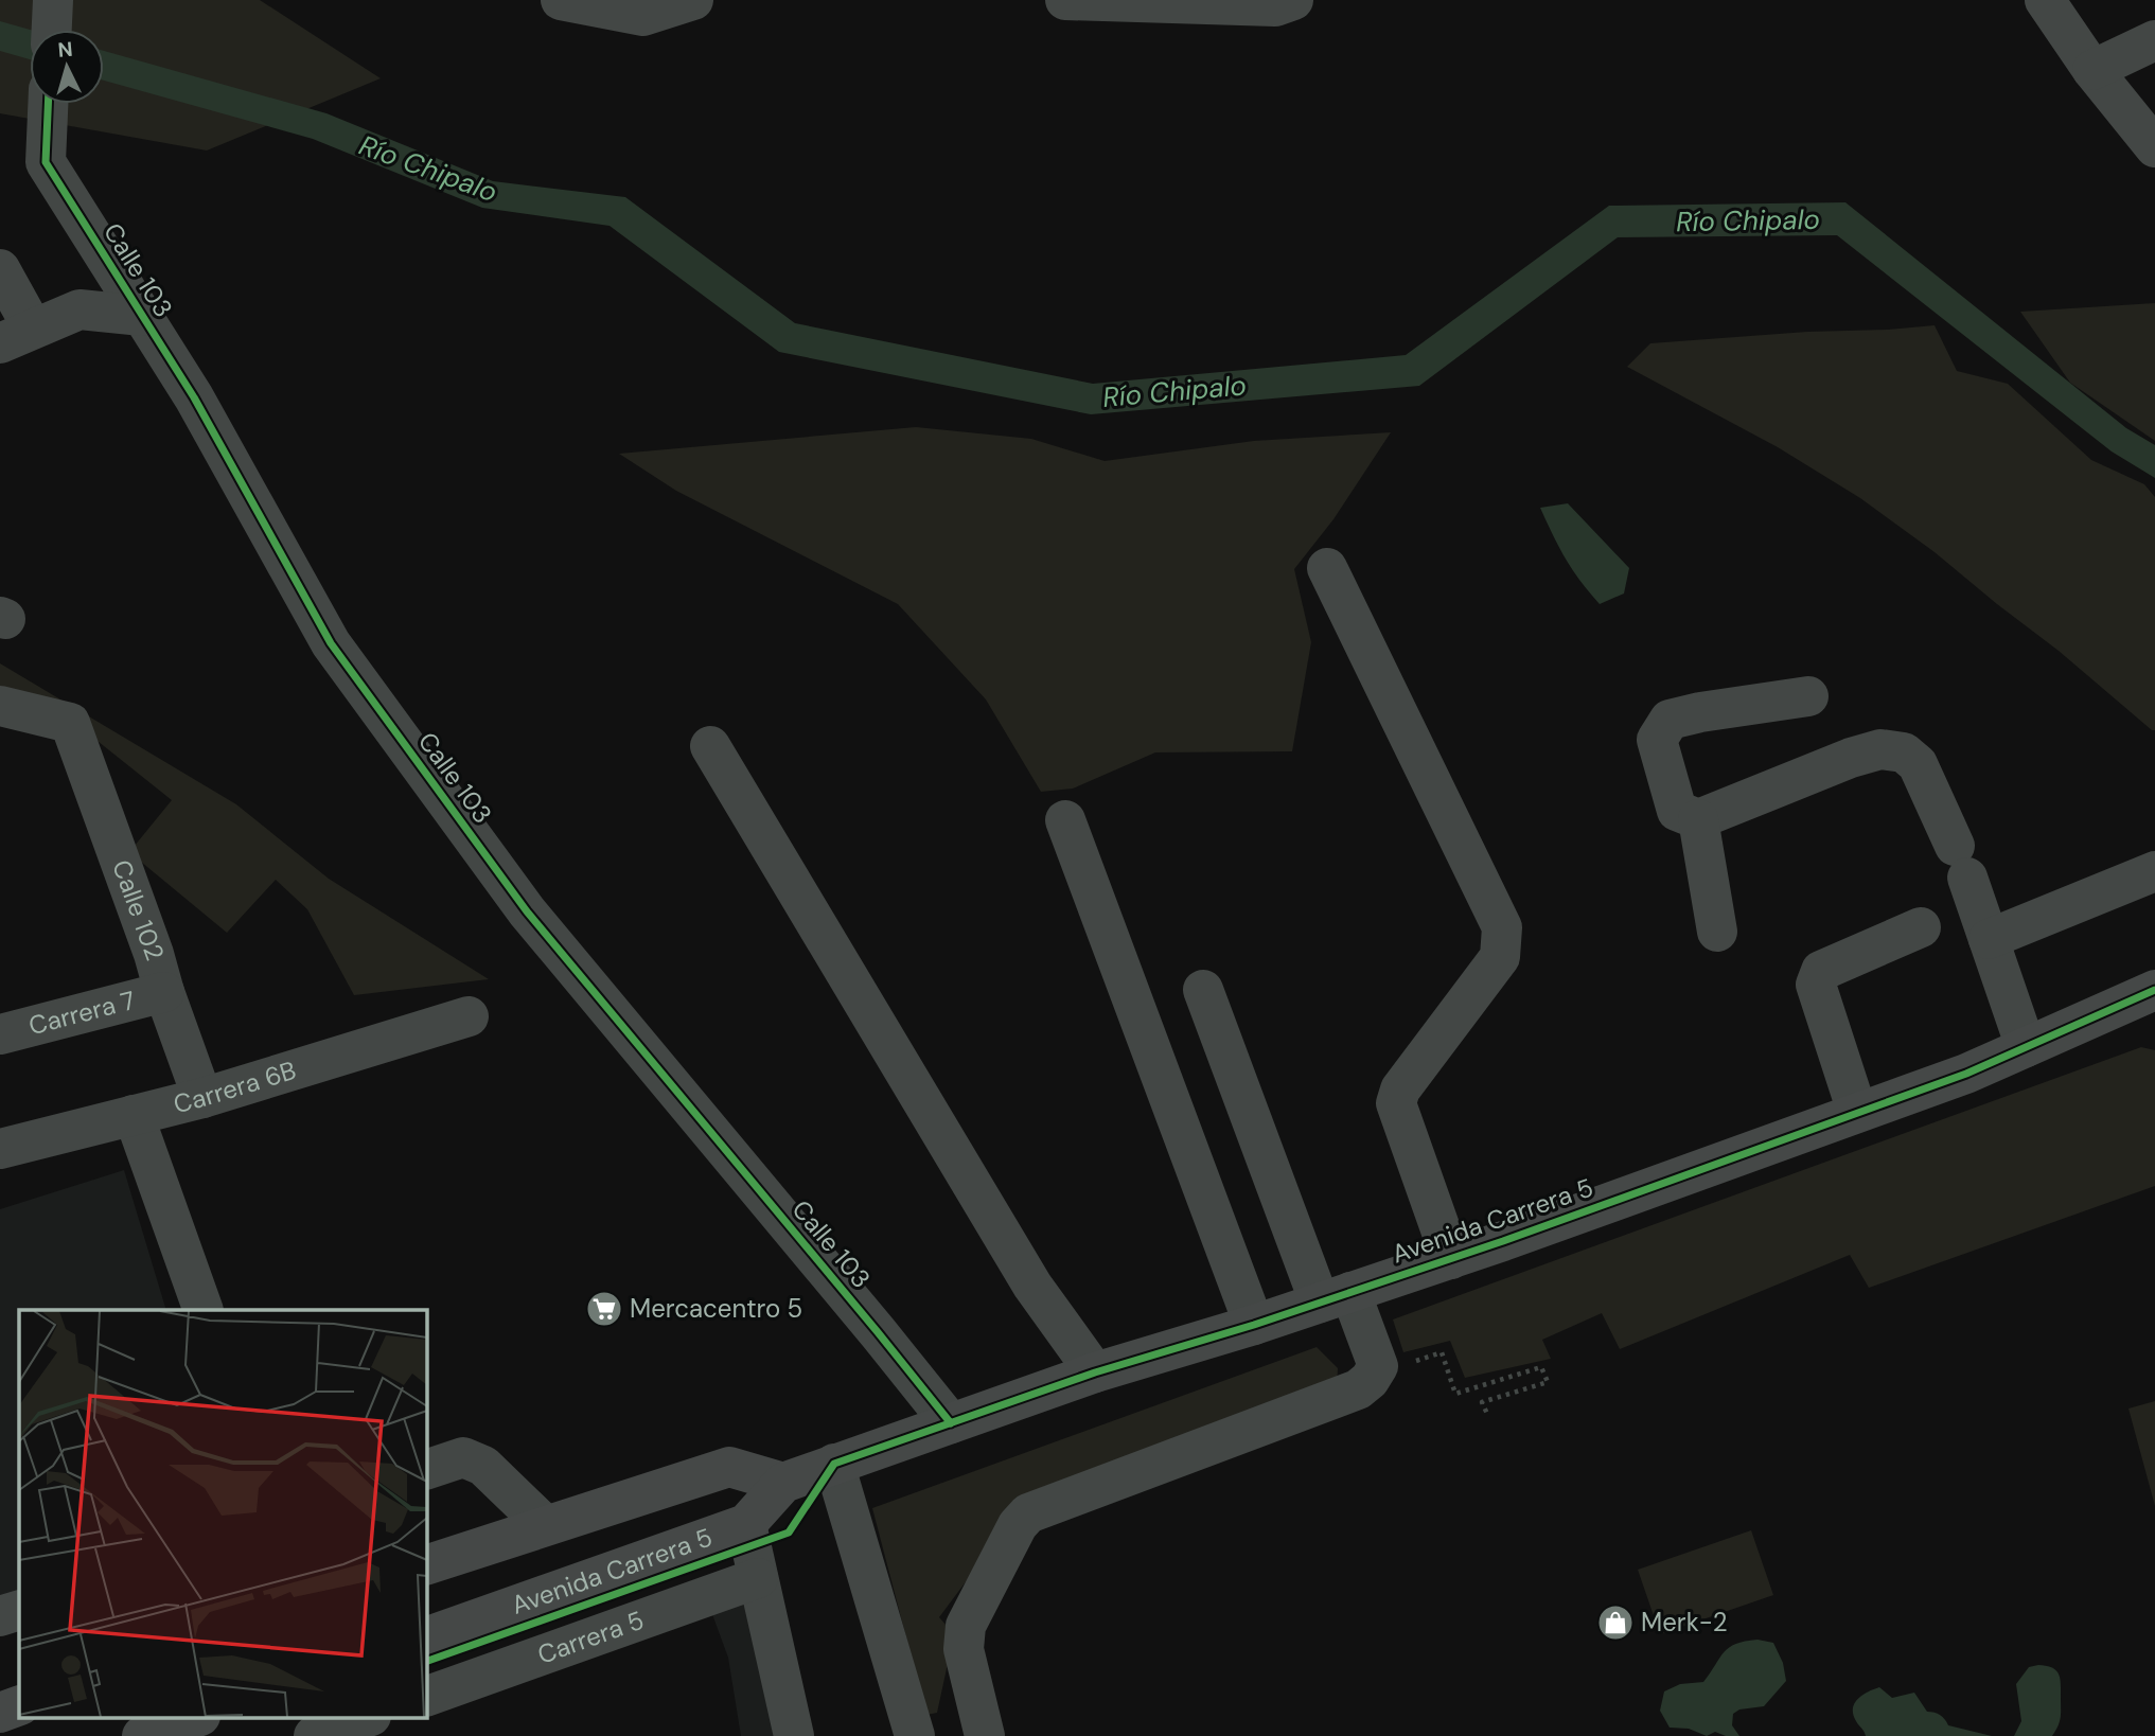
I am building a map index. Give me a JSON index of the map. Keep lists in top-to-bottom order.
{
  "streets": {
    "main road": ["Avenida Carrera 5"],
    "street": [
      "Calle 103",
      "Calle 102",
      "Carrera 7",
      "Carrera 6B",
      "Carrera 5"
    ]
  },
  "crossings": [
    ["Calle 103", "Avenida Carrera 5"],
    ["Calle 102", "Carrera 7"],
    ["Calle 102", "Carrera 6B"]
  ],
  "water": ["Río Chipalo"],
  "places": {
    "supermarket": ["Mercacentro 5"],
    "shop": ["Merk-2"]
  },
  "north": "top"
}
